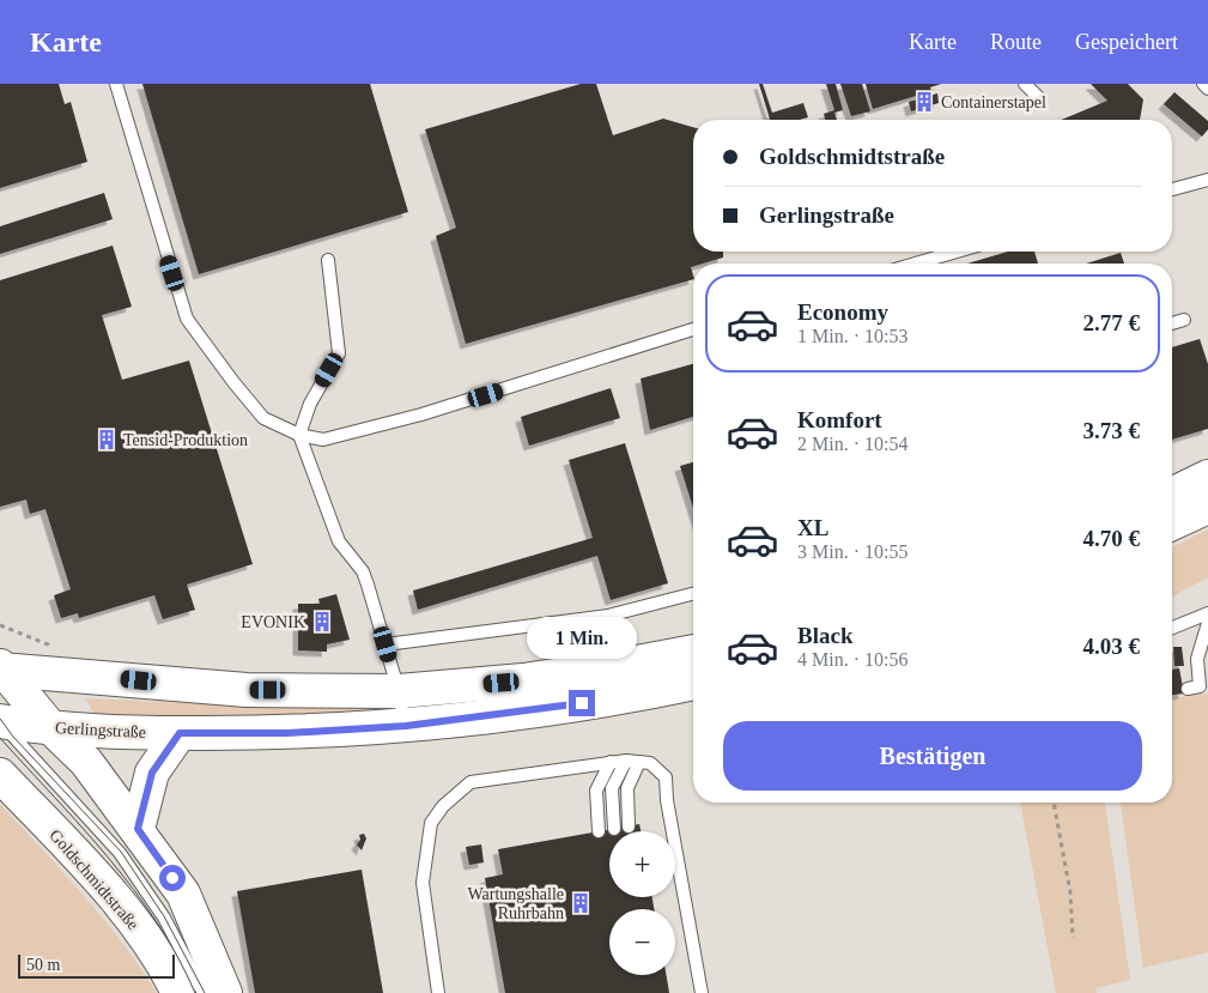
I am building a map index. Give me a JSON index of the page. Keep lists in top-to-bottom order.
{
  "streets": {
    "main road": ["Gerlingstraße", "Goldschmidtstraße"]
  },
  "places": {
    "building": [
      "Containerstapel",
      "Tensid-Produktion",
      "EVONIK",
      "Wartungshalle Ruhrbahn"
    ]
  },
  "scale_bar": "50 m",
  "page": {
    "header": "Karte",
    "nav": ["Karte", "Route", "Gespeichert"],
    "banner": ["Goldschmidtstraße", "Gerlingstraße"],
    "list": [
      {
        "name": "Economy",
        "note": "1 Min. · 10:53",
        "value": "2.77 €"
      },
      {
        "name": "Komfort",
        "note": "2 Min. · 10:54",
        "value": "3.73 €"
      },
      {
        "name": "XL",
        "note": "3 Min. · 10:55",
        "value": "4.70 €"
      },
      {
        "name": "Black",
        "note": "4 Min. · 10:56",
        "value": "4.03 €"
      }
    ],
    "bubble": "1 Min.",
    "buttons": "Bestätigen",
    "map_buttons": ["+", "−"],
    "scale": "50 m"
  }
}
